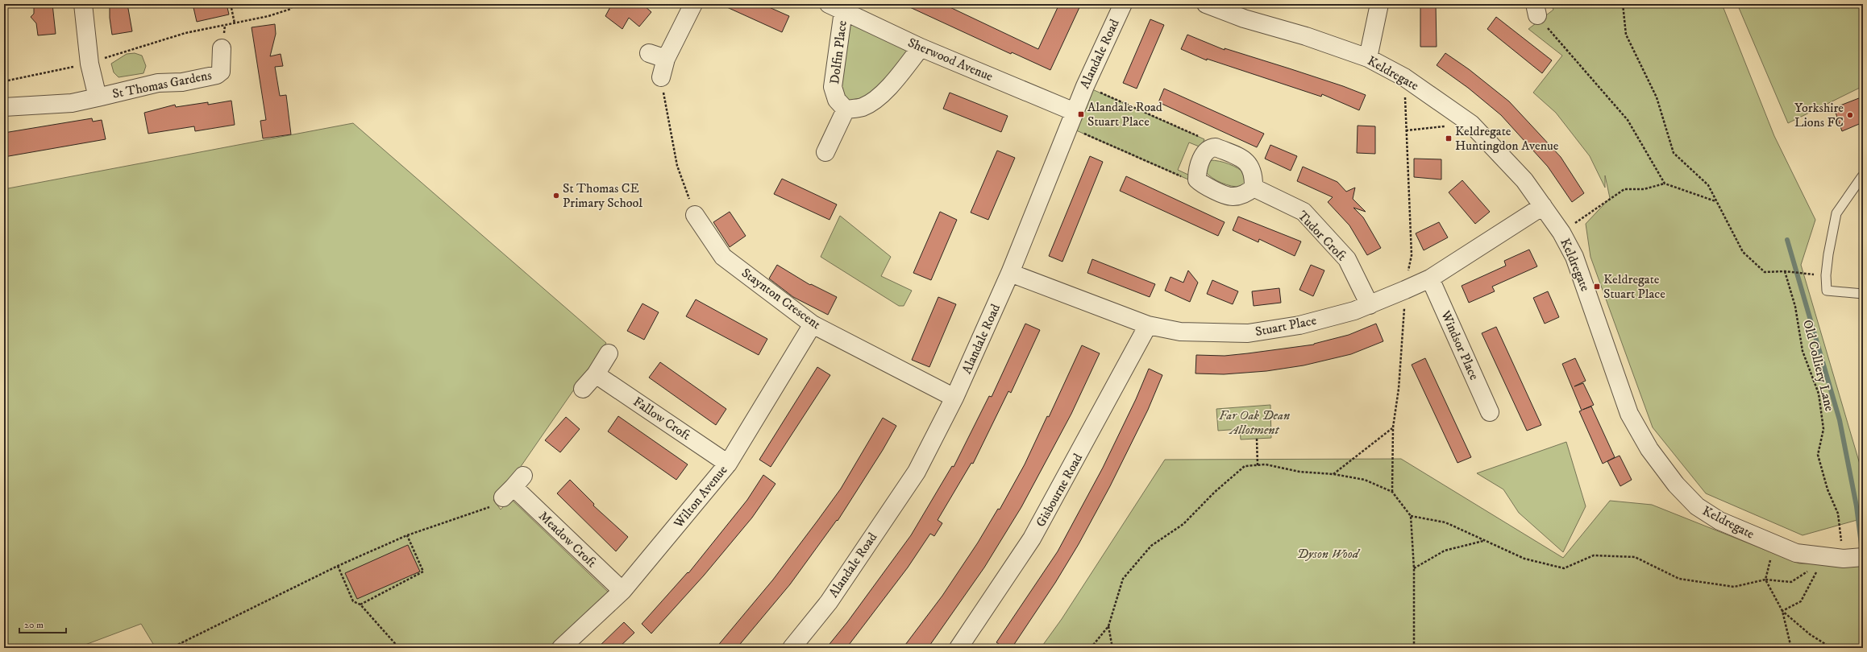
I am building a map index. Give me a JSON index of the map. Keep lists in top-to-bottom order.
{
  "streets": {
    "street": [
      "Dolfin Place",
      "Alandale Road",
      "Sherwood Avenue",
      "Keldregate",
      "St Thomas Gardens",
      "Tudor Croft",
      "Staynton Crescent",
      "Stuart Place",
      "Windsor Place",
      "Fallow Croft",
      "Gisbourne Road",
      "Wilton Avenue",
      "Meadow Croft"
    ],
    "path": ["Old Colliery Lane"]
  },
  "crossings": [
    ["Dolfin Place", "Sherwood Avenue"],
    ["Alandale Road", "Sherwood Avenue"],
    ["Alandale Road", "Staynton Crescent"],
    ["Alandale Road", "Stuart Place"],
    ["Keldregate", "Stuart Place"],
    ["Keldregate", "Old Colliery Lane"],
    ["Tudor Croft", "Stuart Place"],
    ["Staynton Crescent", "Wilton Avenue"],
    ["Stuart Place", "Windsor Place"],
    ["Stuart Place", "Gisbourne Road"],
    ["Fallow Croft", "Wilton Avenue"],
    ["Wilton Avenue", "Meadow Croft"]
  ],
  "parks": ["Far Oak Dean Allotment", "Dyson Wood"],
  "places": {
    "transit": ["Alandale Road Stuart Place", "Keldregate Huntingdon Avenue", "Keldregate Stuart Place"],
    "other": ["Yorkshire Lions FC", "St Thomas CE Primary School"]
  },
  "scale_bar": "20 m"
}
